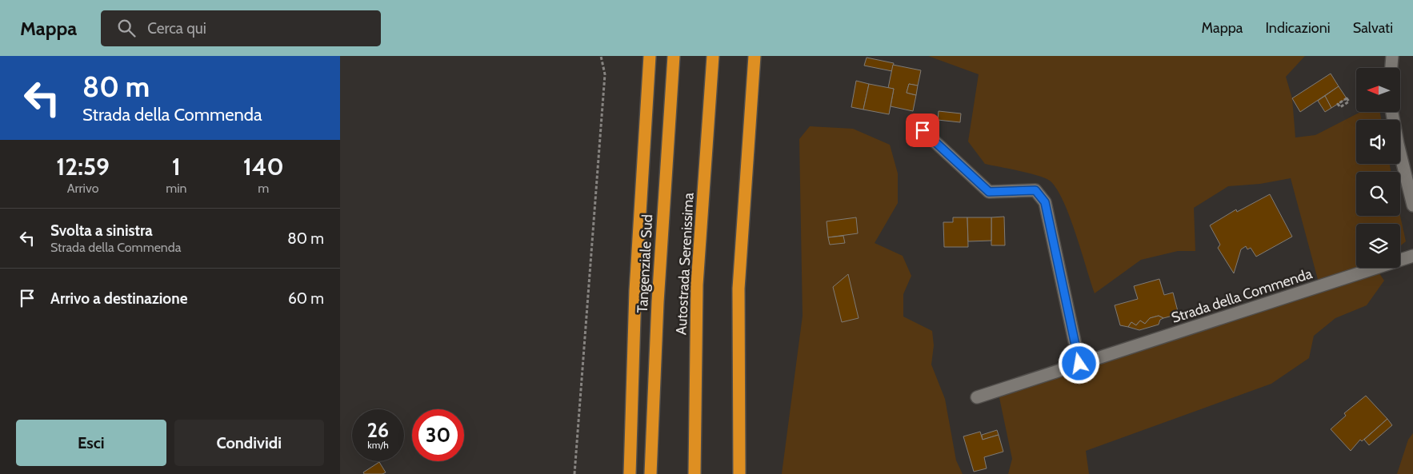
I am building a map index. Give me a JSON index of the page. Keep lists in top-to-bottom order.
{
  "streets": {
    "highway": ["Tangenziale Sud", "Autostrada Serenissima"],
    "street": ["Strada della Commenda"]
  },
  "north": "left",
  "page": {
    "header": "Mappa",
    "search": "Cerca qui",
    "nav": ["Mappa", "Indicazioni", "Salvati"],
    "turn": ["80 m", "Strada della Commenda"],
    "eta": [
      "12:59",
      "Arrivo",
      "1",
      "min",
      "140",
      "m"
    ],
    "list": [
      {
        "name": "Svolta a sinistra",
        "note": "Strada della Commenda",
        "value": "80 m"
      },
      {
        "name": "Arrivo a destinazione",
        "value": "60 m"
      }
    ],
    "speed": "26 km/h",
    "limit": "30",
    "buttons": ["Esci", "Condividi"]
  }
}
